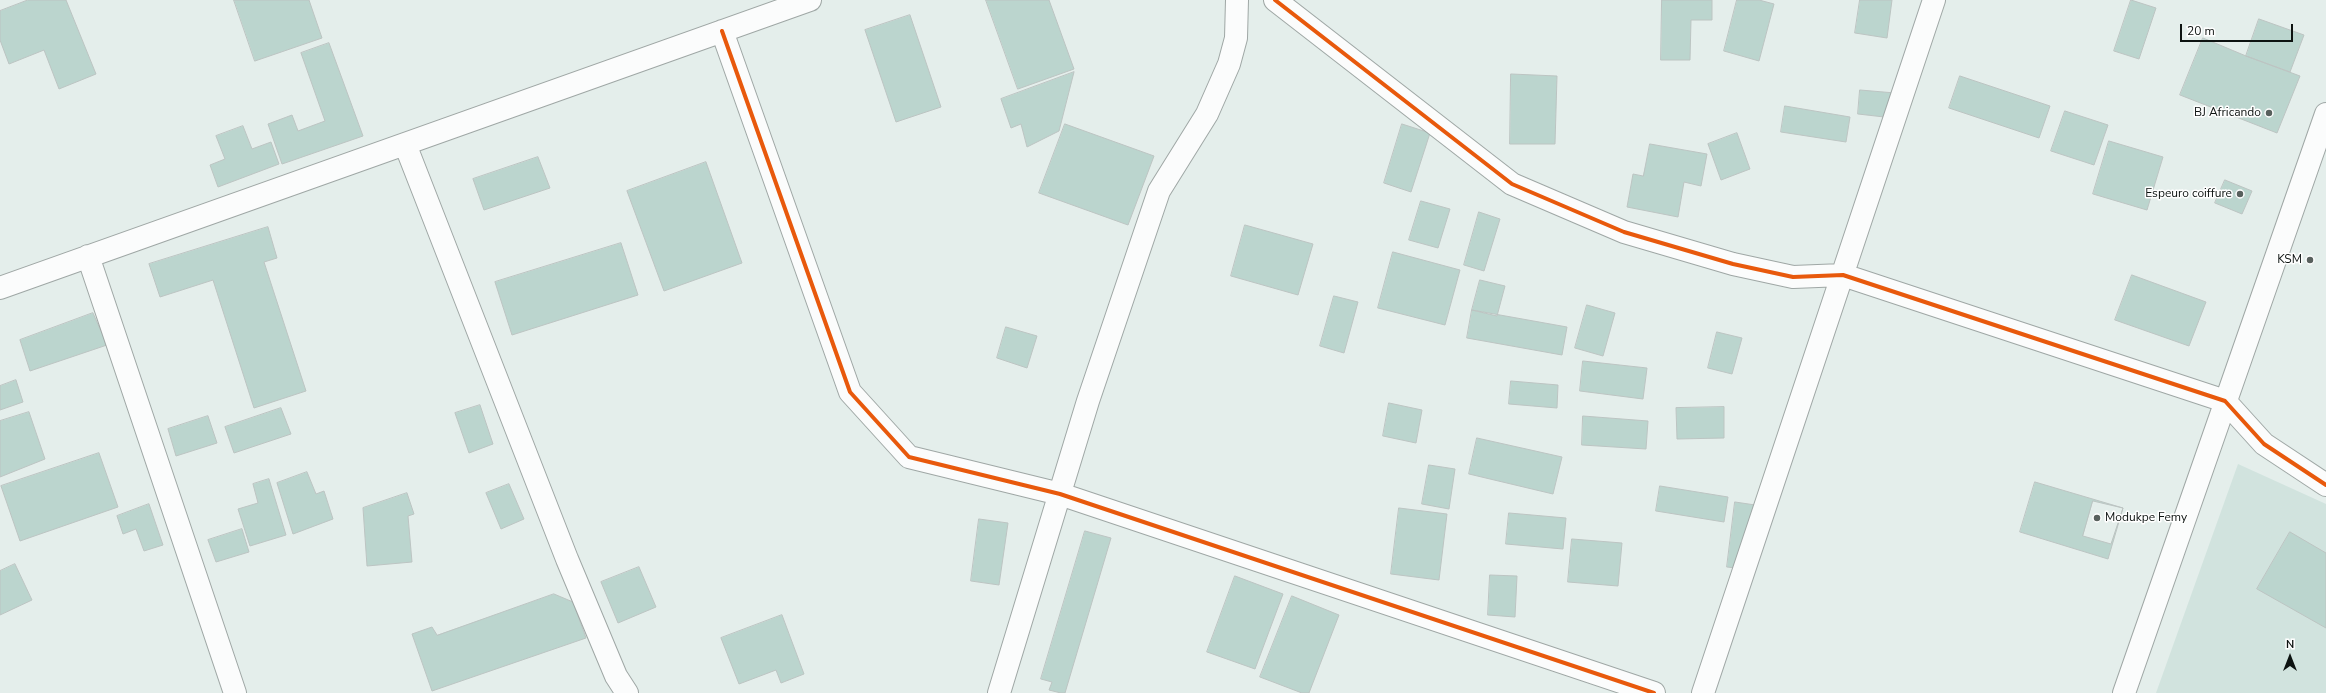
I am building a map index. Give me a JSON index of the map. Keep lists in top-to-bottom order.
{
  "places": [
    "BJ Africando",
    "Espeuro coiffure",
    "KSM",
    "Modukpe Femy"
  ],
  "scale_bar": "20 m",
  "north": "top"
}
